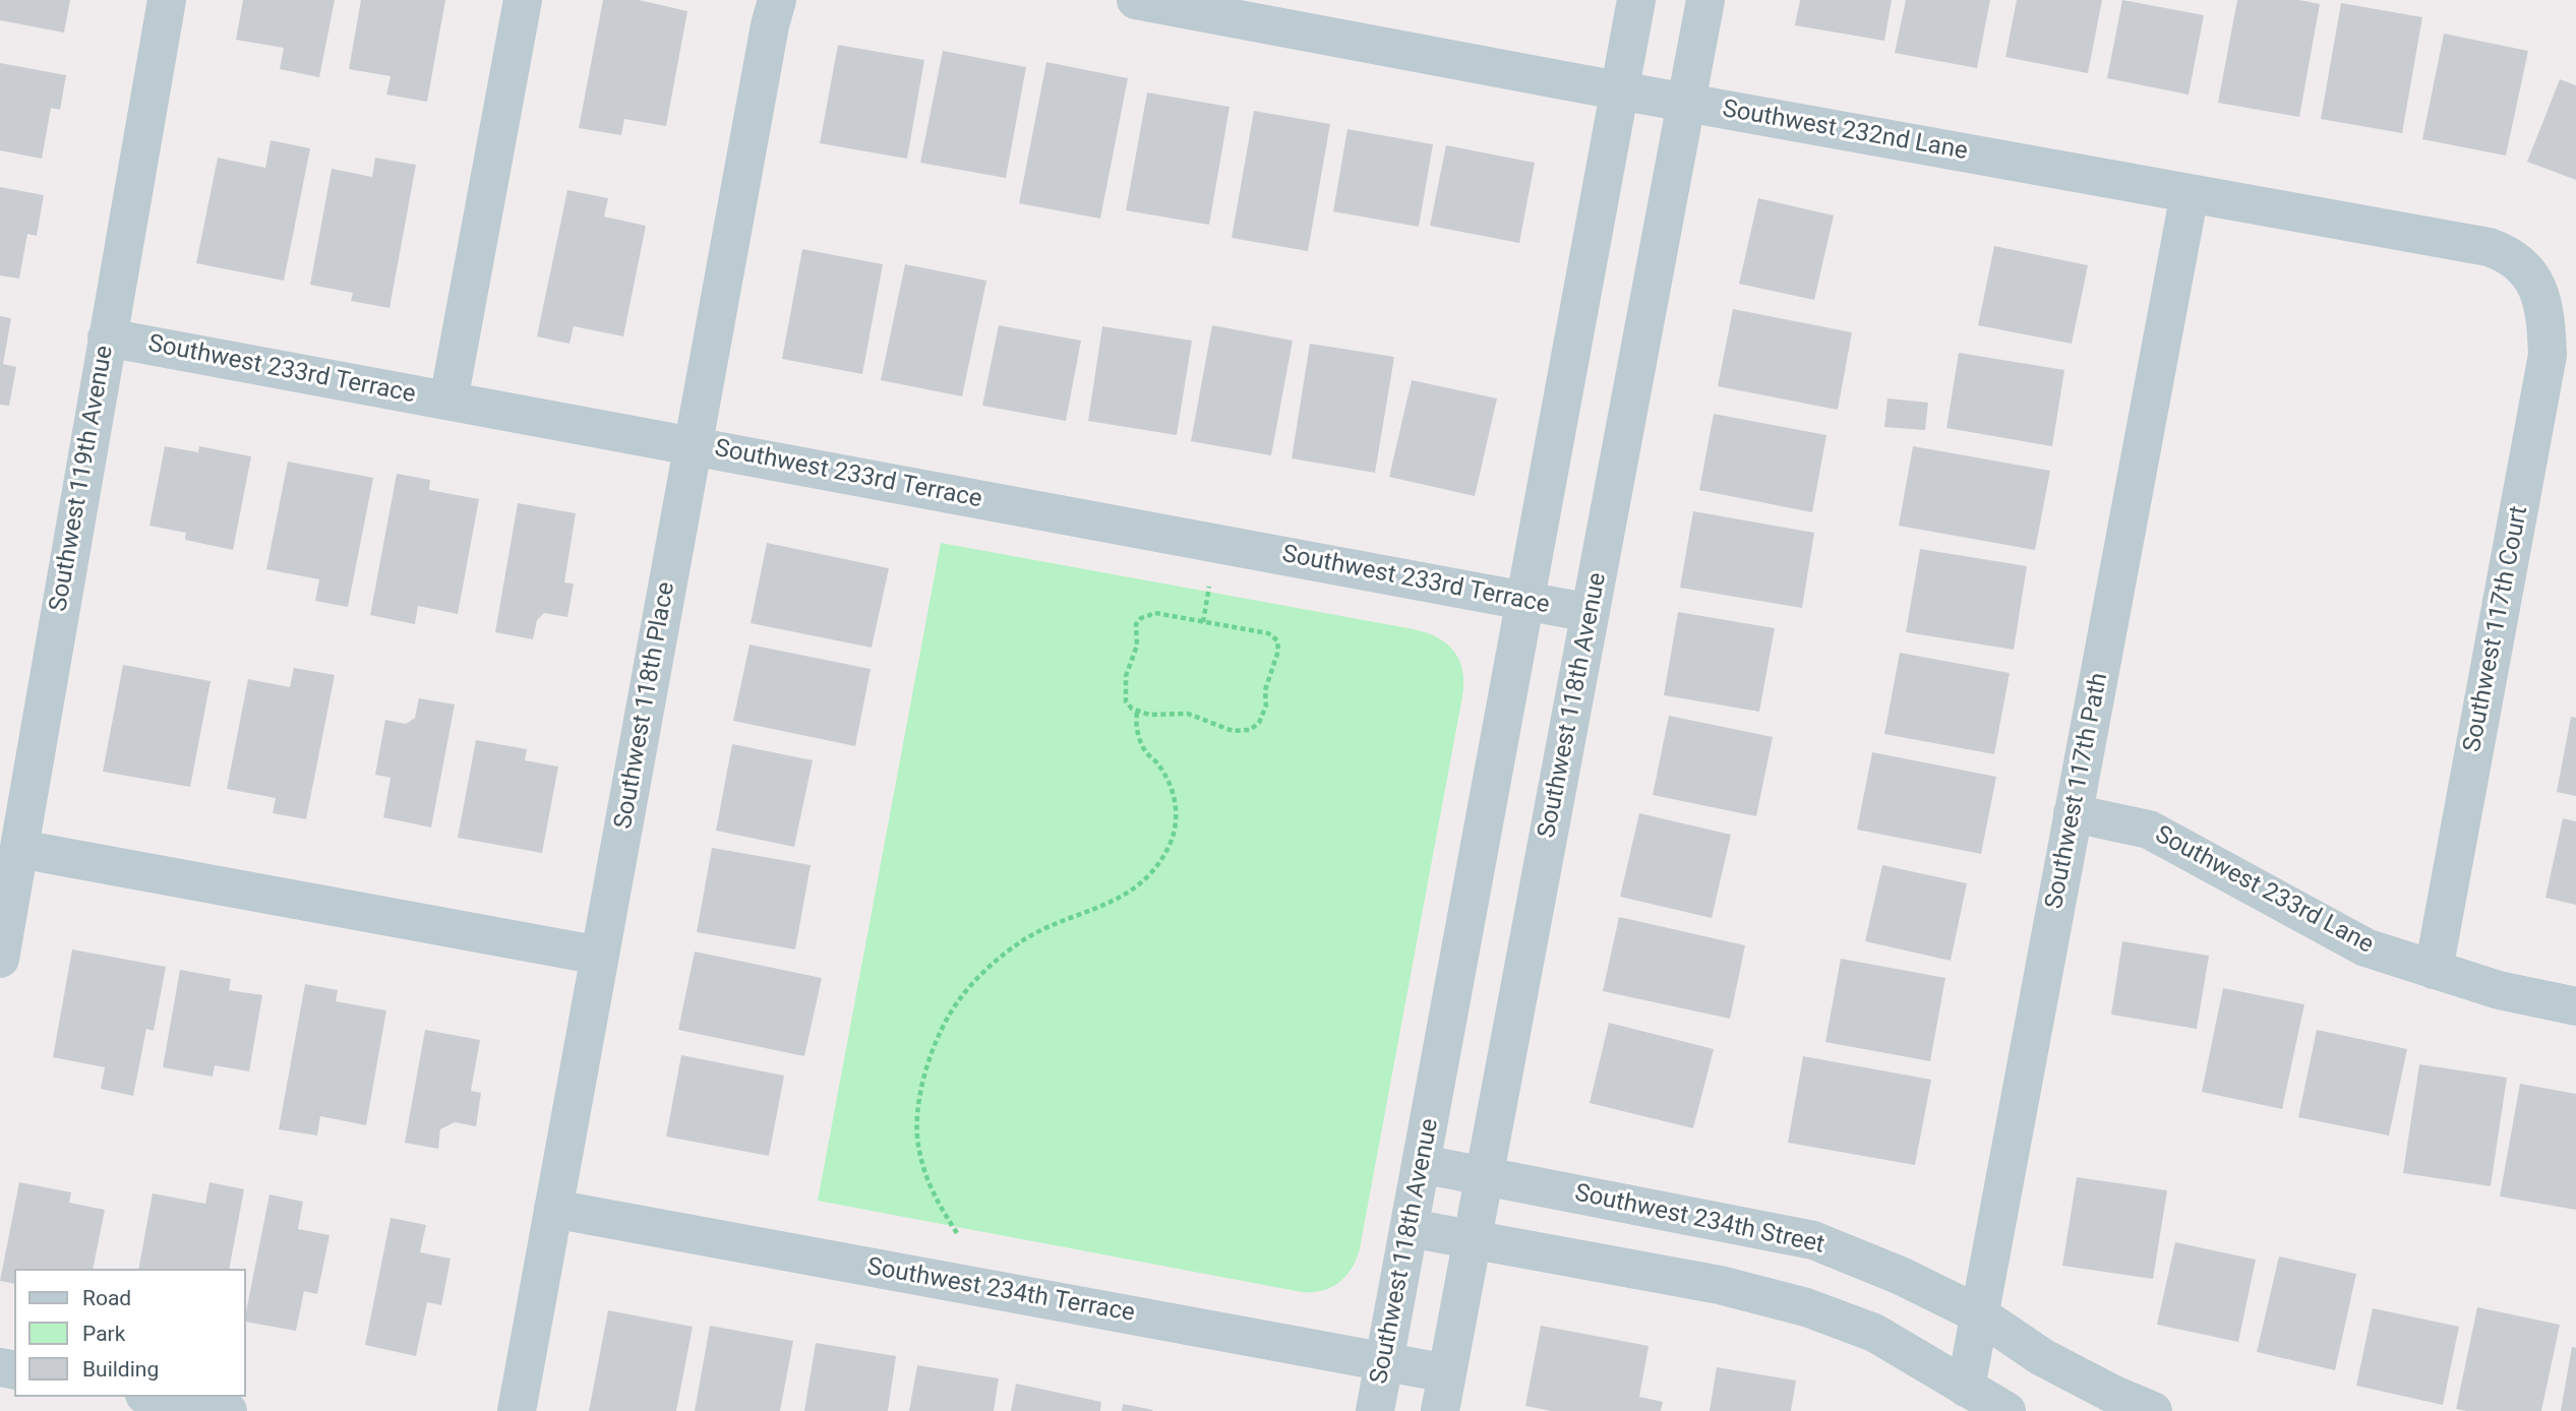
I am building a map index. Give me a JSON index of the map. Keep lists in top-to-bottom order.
{
  "streets": {
    "street": [
      "Southwest 232nd Lane",
      "Southwest 233rd Terrace",
      "Southwest 119th Avenue",
      "Southwest 117th Court",
      "Southwest 118th Place",
      "Southwest 118th Avenue",
      "Southwest 117th Path",
      "Southwest 233rd Lane",
      "Southwest 234th Street",
      "Southwest 234th Terrace"
    ]
  },
  "crossings": [
    ["Southwest 232nd Lane", "Southwest 117th Court"],
    ["Southwest 232nd Lane", "Southwest 118th Avenue"],
    ["Southwest 232nd Lane", "Southwest 117th Path"],
    ["Southwest 233rd Terrace", "Southwest 119th Avenue"],
    ["Southwest 233rd Terrace", "Southwest 118th Place"],
    ["Southwest 233rd Terrace", "Southwest 118th Avenue"],
    ["Southwest 117th Court", "Southwest 233rd Lane"],
    ["Southwest 118th Place", "Southwest 234th Terrace"],
    ["Southwest 118th Avenue", "Southwest 234th Street"],
    ["Southwest 118th Avenue", "Southwest 234th Terrace"],
    ["Southwest 117th Path", "Southwest 233rd Lane"],
    ["Southwest 117th Path", "Southwest 234th Street"]
  ],
  "legend": ["Road", "Park", "Building"]
}
